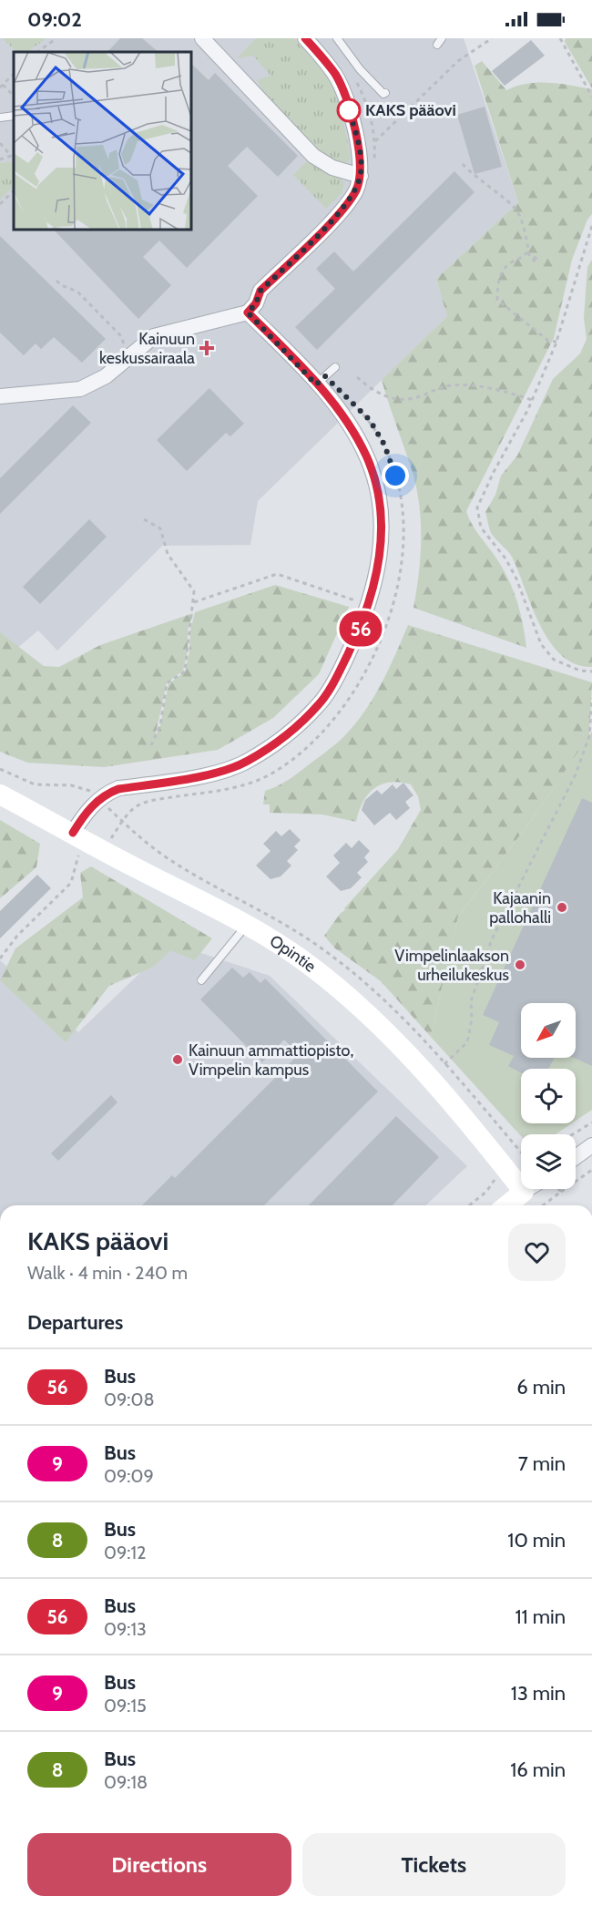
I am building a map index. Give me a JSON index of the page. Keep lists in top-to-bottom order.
{
  "streets": {
    "street": ["Opintie"]
  },
  "places": {
    "other": [
      "KAKS pääovi",
      "Kajaanin pallohalli",
      "Vimpelinlaakson urheilukeskus",
      "Kainuun ammattiopisto, Vimpelin kampus"
    ],
    "health": ["Kainuun keskussairaala"]
  },
  "lines": ["bus line 56"],
  "north": "bottom left",
  "page": {
    "status": "09:02",
    "on_map": "56",
    "heading": [
      ["KAKS pääovi", "Walk · 4 min · 240 m"],
      "Departures"
    ],
    "list": [
      {
        "mark": "56",
        "name": "Bus",
        "note": "09:08",
        "value": "6 min"
      },
      {
        "mark": "9",
        "name": "Bus",
        "note": "09:09",
        "value": "7 min"
      },
      {
        "mark": "8",
        "name": "Bus",
        "note": "09:12",
        "value": "10 min"
      },
      {
        "mark": "56",
        "name": "Bus",
        "note": "09:13",
        "value": "11 min"
      },
      {
        "mark": "9",
        "name": "Bus",
        "note": "09:15",
        "value": "13 min"
      },
      {
        "mark": "8",
        "name": "Bus",
        "note": "09:18",
        "value": "16 min"
      }
    ],
    "buttons": ["Directions", "Tickets"]
  }
}
